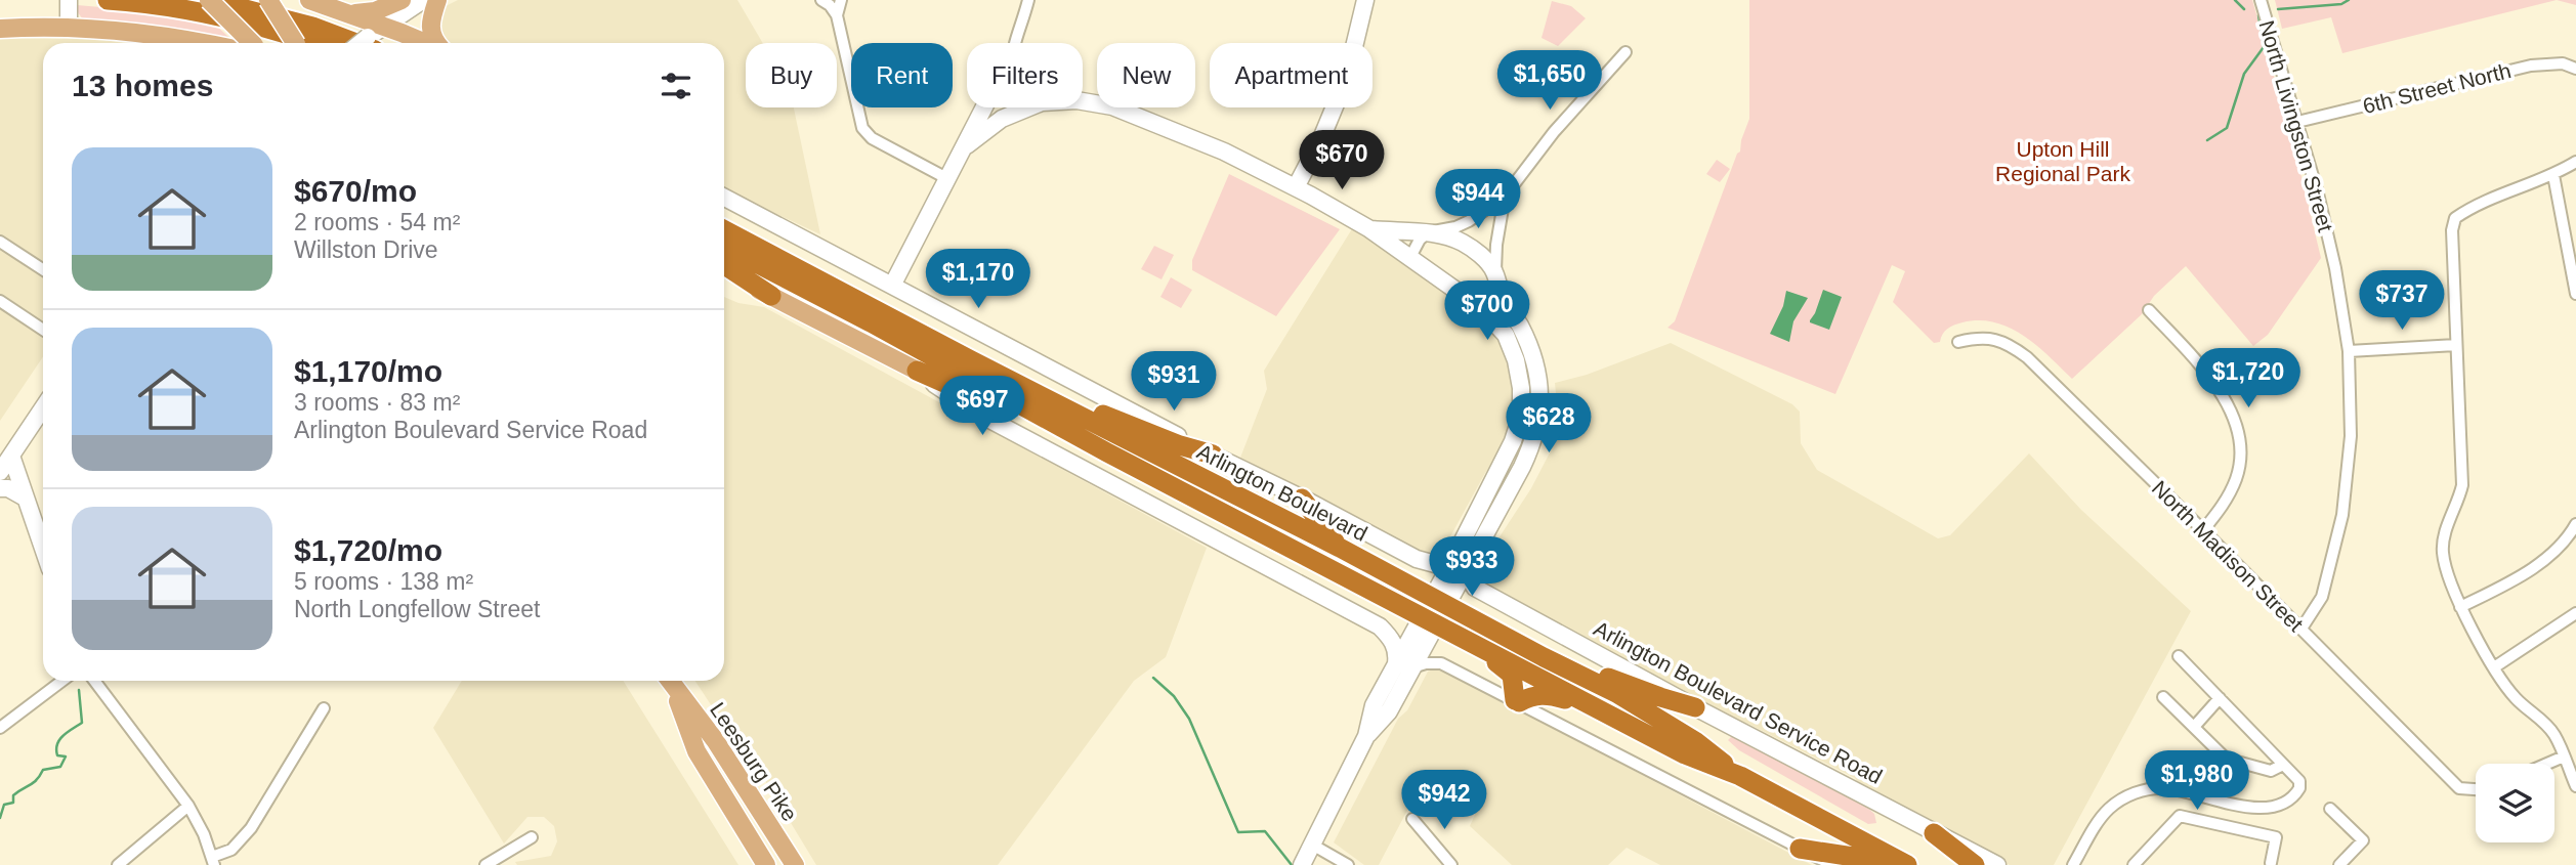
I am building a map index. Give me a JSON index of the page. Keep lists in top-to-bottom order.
{
  "streets": {
    "highway": ["Arlington Boulevard"],
    "main road": ["Leesburg Pike"],
    "street": [
      "6th Street North",
      "North Livingston Street",
      "North Madison Street",
      "Arlington Boulevard Service Road"
    ]
  },
  "crossings": [
    ["6th Street North", "North Livingston Street"],
    ["North Livingston Street", "North Madison Street"]
  ],
  "parks": ["Upton Hill Regional Park"],
  "page": {
    "chip": [
      "Buy",
      "Rent",
      "Filters",
      "New",
      "Apartment"
    ],
    "heading": "13 homes",
    "price": [
      "$1,650",
      "$670",
      "$944",
      "$1,170",
      "$737",
      "$700",
      "$1,720",
      "$931",
      "$697",
      "$628",
      "$933",
      "$1,980",
      "$942"
    ],
    "list": [
      {
        "name": "$670/mo",
        "note": "2 rooms · 54 m² · Willston Drive"
      },
      {
        "name": "$1,170/mo",
        "note": "3 rooms · 83 m² · Arlington Boulevard Service Road"
      },
      {
        "name": "$1,720/mo",
        "note": "5 rooms · 138 m² · North Longfellow Street"
      }
    ]
  }
}
